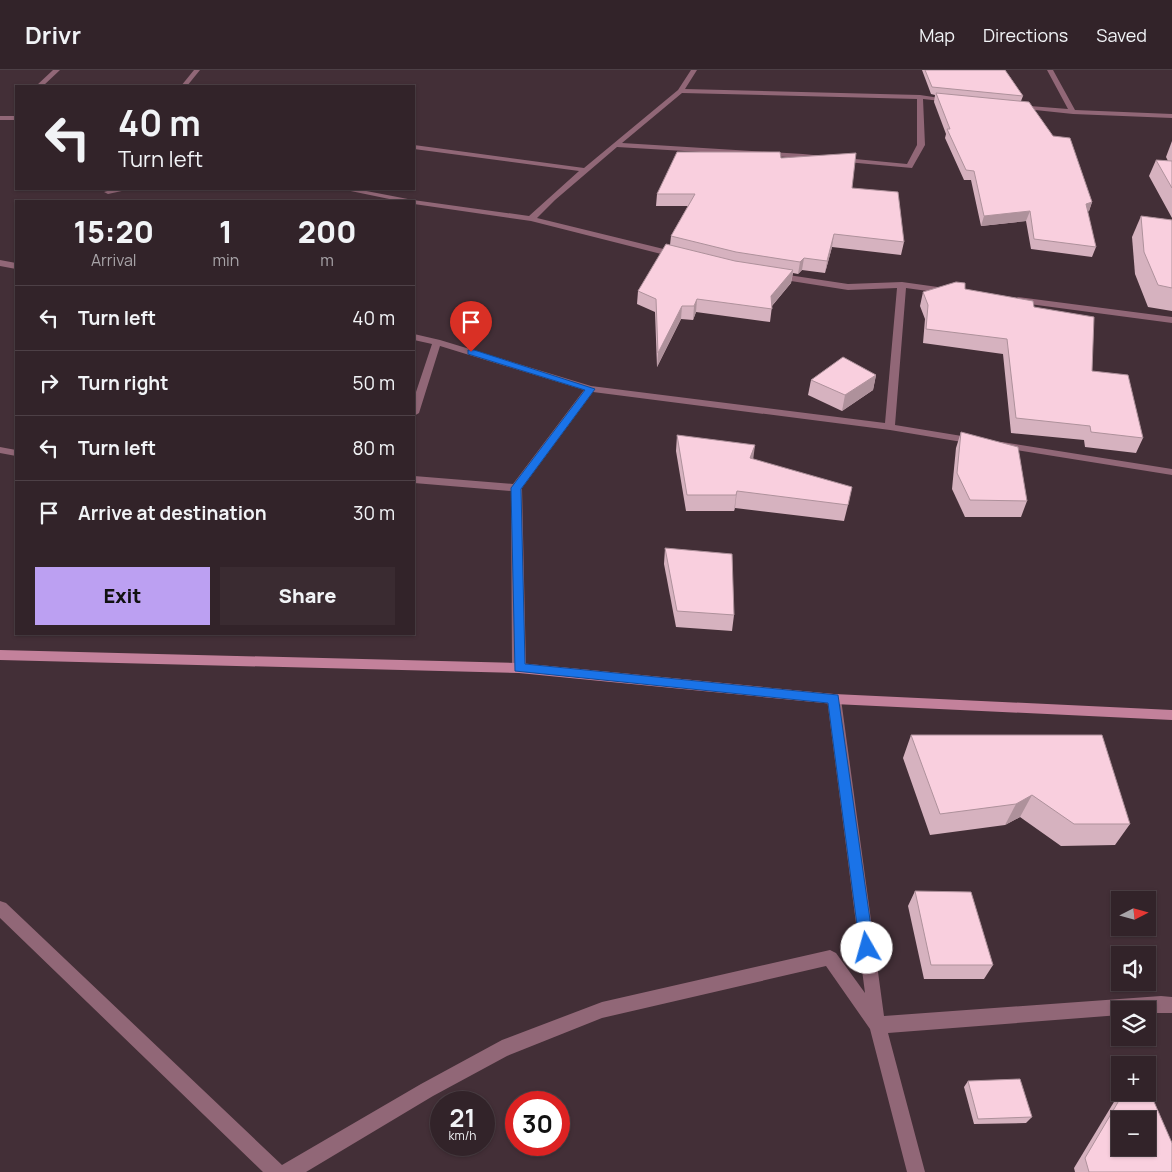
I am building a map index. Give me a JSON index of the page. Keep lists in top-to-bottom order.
{
  "north": "right",
  "page": {
    "header": "Drivr",
    "nav": ["Map", "Directions", "Saved"],
    "turn": ["40 m", "Turn left"],
    "eta": [
      "15:20",
      "Arrival",
      "1",
      "min",
      "200",
      "m"
    ],
    "list": [
      {
        "name": "Turn left",
        "value": "40 m"
      },
      {
        "name": "Turn right",
        "value": "50 m"
      },
      {
        "name": "Turn left",
        "value": "80 m"
      },
      {
        "name": "Arrive at destination",
        "value": "30 m"
      }
    ],
    "buttons": ["Exit", "Share"],
    "map_buttons": ["+", "−"],
    "speed": "21 km/h",
    "limit": "30"
  }
}
